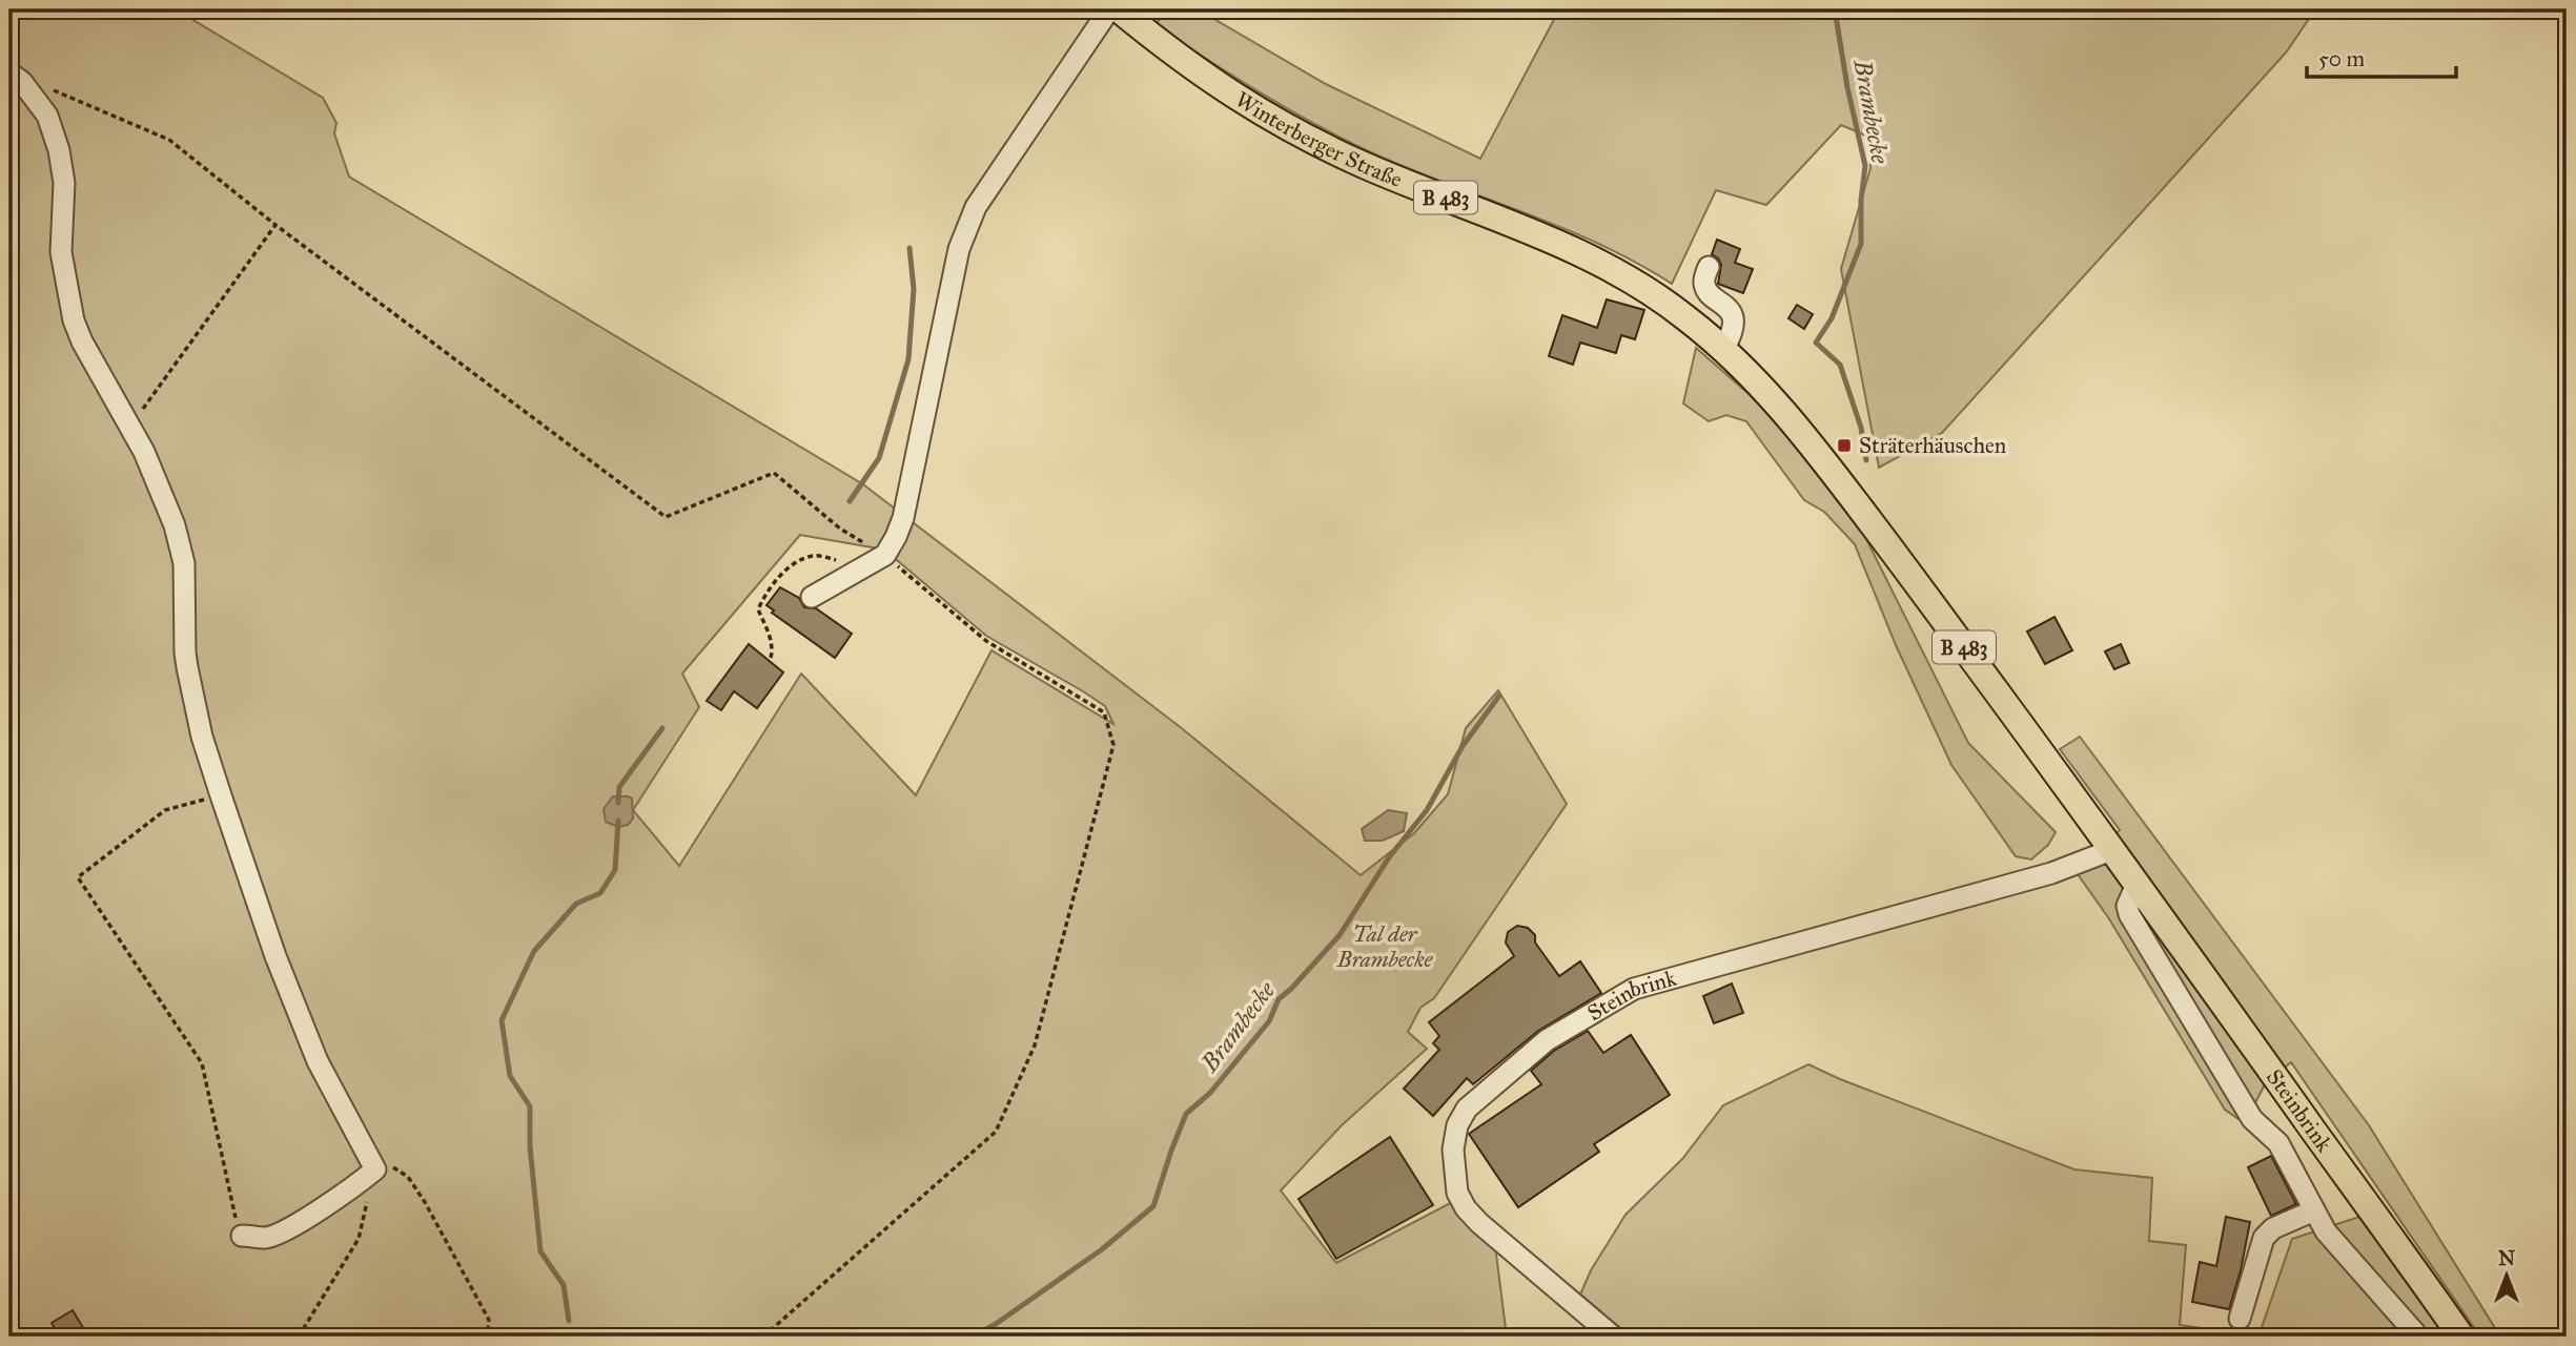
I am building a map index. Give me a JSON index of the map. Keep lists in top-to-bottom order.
{
  "streets": {
    "main road": ["Winterberger Straße", "B 483", "Steinbrink"]
  },
  "crossings": [
    ["Winterberger Straße", "Steinbrink"]
  ],
  "water": ["Brambecke"],
  "parks": ["Tal der Brambecke"],
  "places": {
    "transit": ["Sträterhäuschen"]
  },
  "scale_bar": "50 m",
  "north": "top"
}
